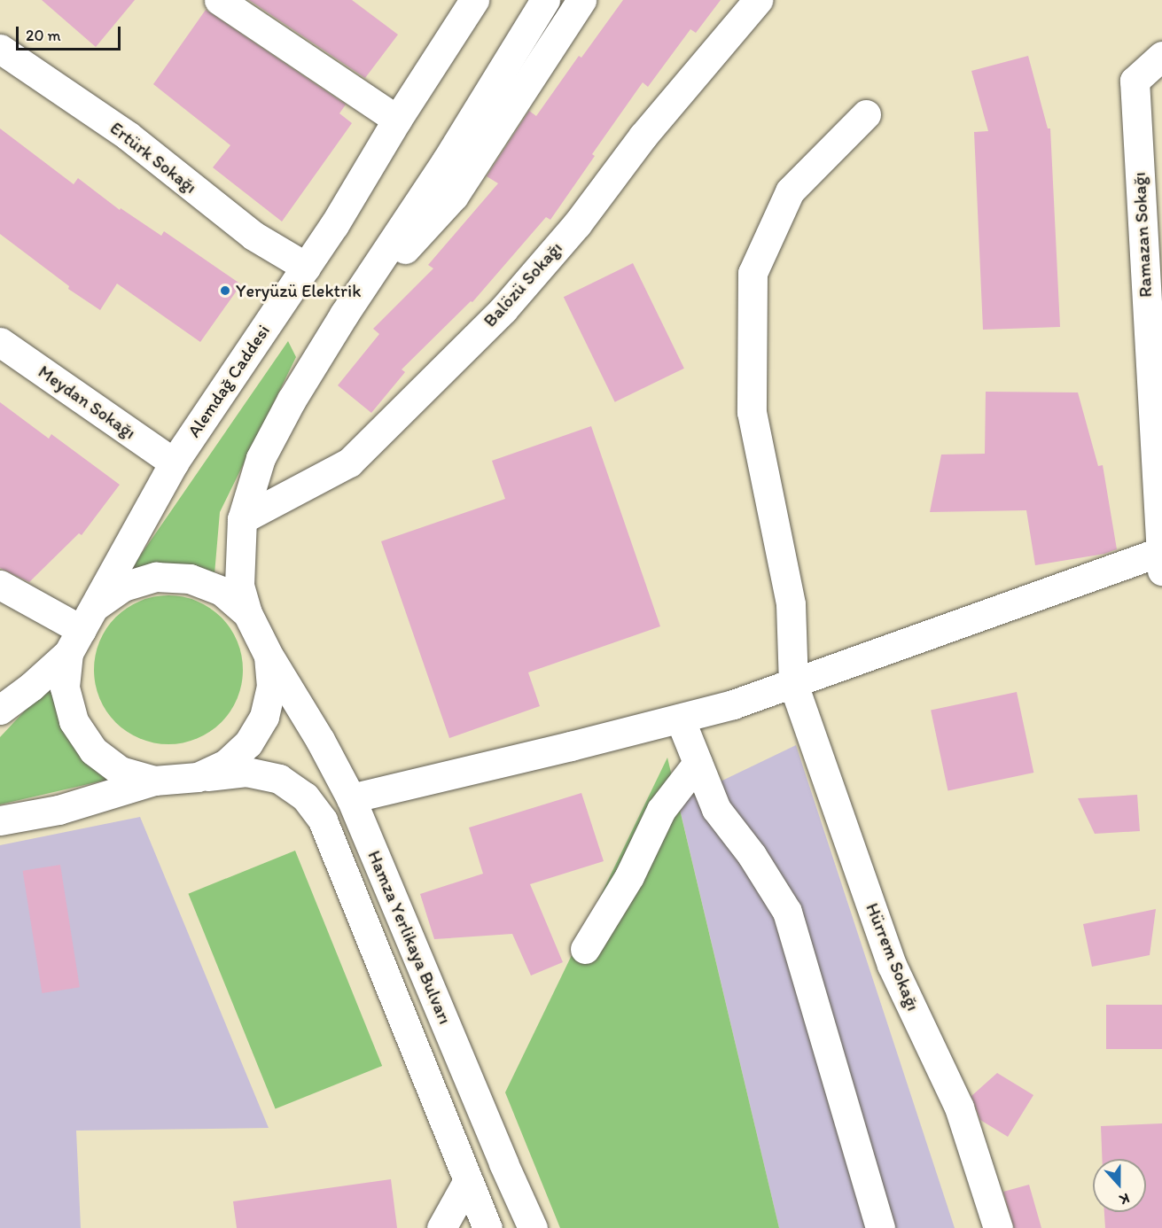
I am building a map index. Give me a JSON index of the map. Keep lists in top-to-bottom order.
{
  "streets": {
    "main road": [
      "Ertürk Sokağı",
      "Ramazan Sokağı",
      "Balözü Sokağı",
      "Alemdağ Caddesi",
      "Meydan Sokağı",
      "Hamza Yerlikaya Bulvarı",
      "Hürrem Sokağı"
    ]
  },
  "crossings": [
    ["Ertürk Sokağı", "Alemdağ Caddesi"],
    ["Balözü Sokağı", "Alemdağ Caddesi"],
    ["Alemdağ Caddesi", "Meydan Sokağı"],
    ["Alemdağ Caddesi", "Hamza Yerlikaya Bulvarı"]
  ],
  "places": ["Yeryüzü Elektrik"],
  "scale_bar": "20 m",
  "north": "bottom"
}
